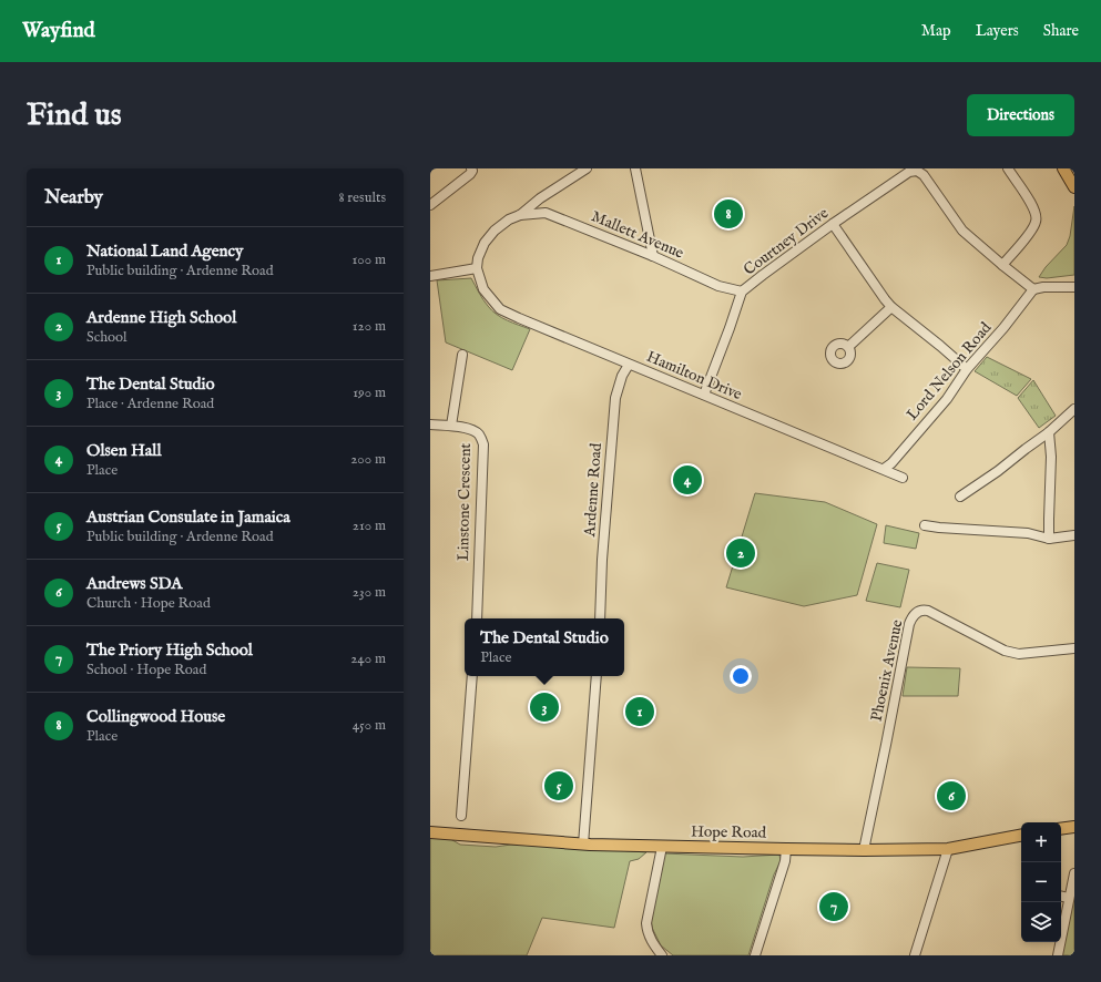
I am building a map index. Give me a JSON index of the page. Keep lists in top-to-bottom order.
{
  "streets": {
    "main road": ["Hope Road"],
    "street": [
      "Mallett Avenue",
      "Courtney Drive",
      "Lord Nelson Road",
      "Hamilton Drive",
      "Ardenne Road",
      "Linstone Crescent",
      "Phoenix Avenue"
    ]
  },
  "crossings": [
    ["Mallett Avenue", "Courtney Drive"],
    ["Courtney Drive", "Hamilton Drive"],
    ["Lord Nelson Road", "Hamilton Drive"],
    ["Hamilton Drive", "Ardenne Road"],
    ["Phoenix Avenue", "Hope Road"]
  ],
  "page": {
    "header": "Wayfind",
    "nav": ["Map", "Layers", "Share"],
    "buttons": "Directions",
    "title": "Find us",
    "heading": ["Nearby", "8 results"],
    "pins": [
      "8",
      "4",
      "2",
      "3",
      "1",
      "5",
      "6",
      "7"
    ],
    "list": [
      {
        "mark": "1",
        "name": "National Land Agency",
        "note": "Public building · Ardenne Road",
        "value": "100 m"
      },
      {
        "mark": "2",
        "name": "Ardenne High School",
        "note": "School",
        "value": "120 m"
      },
      {
        "mark": "3",
        "name": "The Dental Studio",
        "note": "Place · Ardenne Road",
        "value": "190 m"
      },
      {
        "mark": "4",
        "name": "Olsen Hall",
        "note": "Place",
        "value": "200 m"
      },
      {
        "mark": "5",
        "name": "Austrian Consulate in Jamaica",
        "note": "Public building · Ardenne Road",
        "value": "210 m"
      },
      {
        "mark": "6",
        "name": "Andrews SDA",
        "note": "Church · Hope Road",
        "value": "230 m"
      },
      {
        "mark": "7",
        "name": "The Priory High School",
        "note": "School · Hope Road",
        "value": "240 m"
      },
      {
        "mark": "8",
        "name": "Collingwood House",
        "note": "Place",
        "value": "450 m"
      }
    ],
    "popup": ["The Dental Studio", "Place"],
    "map_buttons": ["+", "−"]
  }
}
